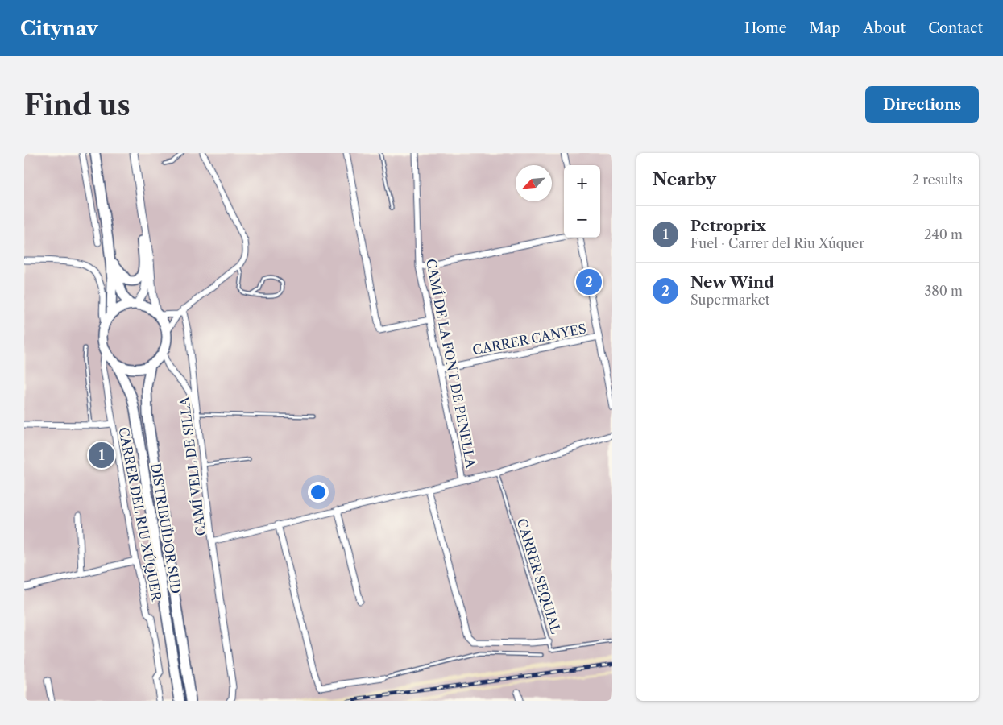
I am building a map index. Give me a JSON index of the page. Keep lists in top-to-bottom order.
{
  "streets": {
    "highway": ["DISTRIBUÏDOR SUD"],
    "street": [
      "CARRER CANYES",
      "CAMÍ DE LA FONT DE PENELLA",
      "CAMÍ VELL DE SILLA",
      "CARRER DEL RIU XÚQUER"
    ],
    "lane": ["CARRER SEQUIAL"]
  },
  "crossings": [
    ["CARRER CANYES", "CAMÍ DE LA FONT DE PENELLA"],
    ["CAMÍ DE LA FONT DE PENELLA", "CAMÍ VELL DE SILLA"],
    ["CAMÍ VELL DE SILLA", "CARRER SEQUIAL"],
    ["CARRER DEL RIU XÚQUER", "DISTRIBUÏDOR SUD"]
  ],
  "north": "bottom left",
  "page": {
    "header": "Citynav",
    "nav": [
      "Home",
      "Map",
      "About",
      "Contact"
    ],
    "buttons": "Directions",
    "title": "Find us",
    "heading": ["Nearby", "2 results"],
    "map_buttons": ["+", "−"],
    "list": [
      {
        "mark": "1",
        "name": "Petroprix",
        "note": "Fuel · Carrer del Riu Xúquer",
        "value": "240 m"
      },
      {
        "mark": "2",
        "name": "New Wind",
        "note": "Supermarket",
        "value": "380 m"
      }
    ],
    "pins": ["2", "1"]
  }
}
